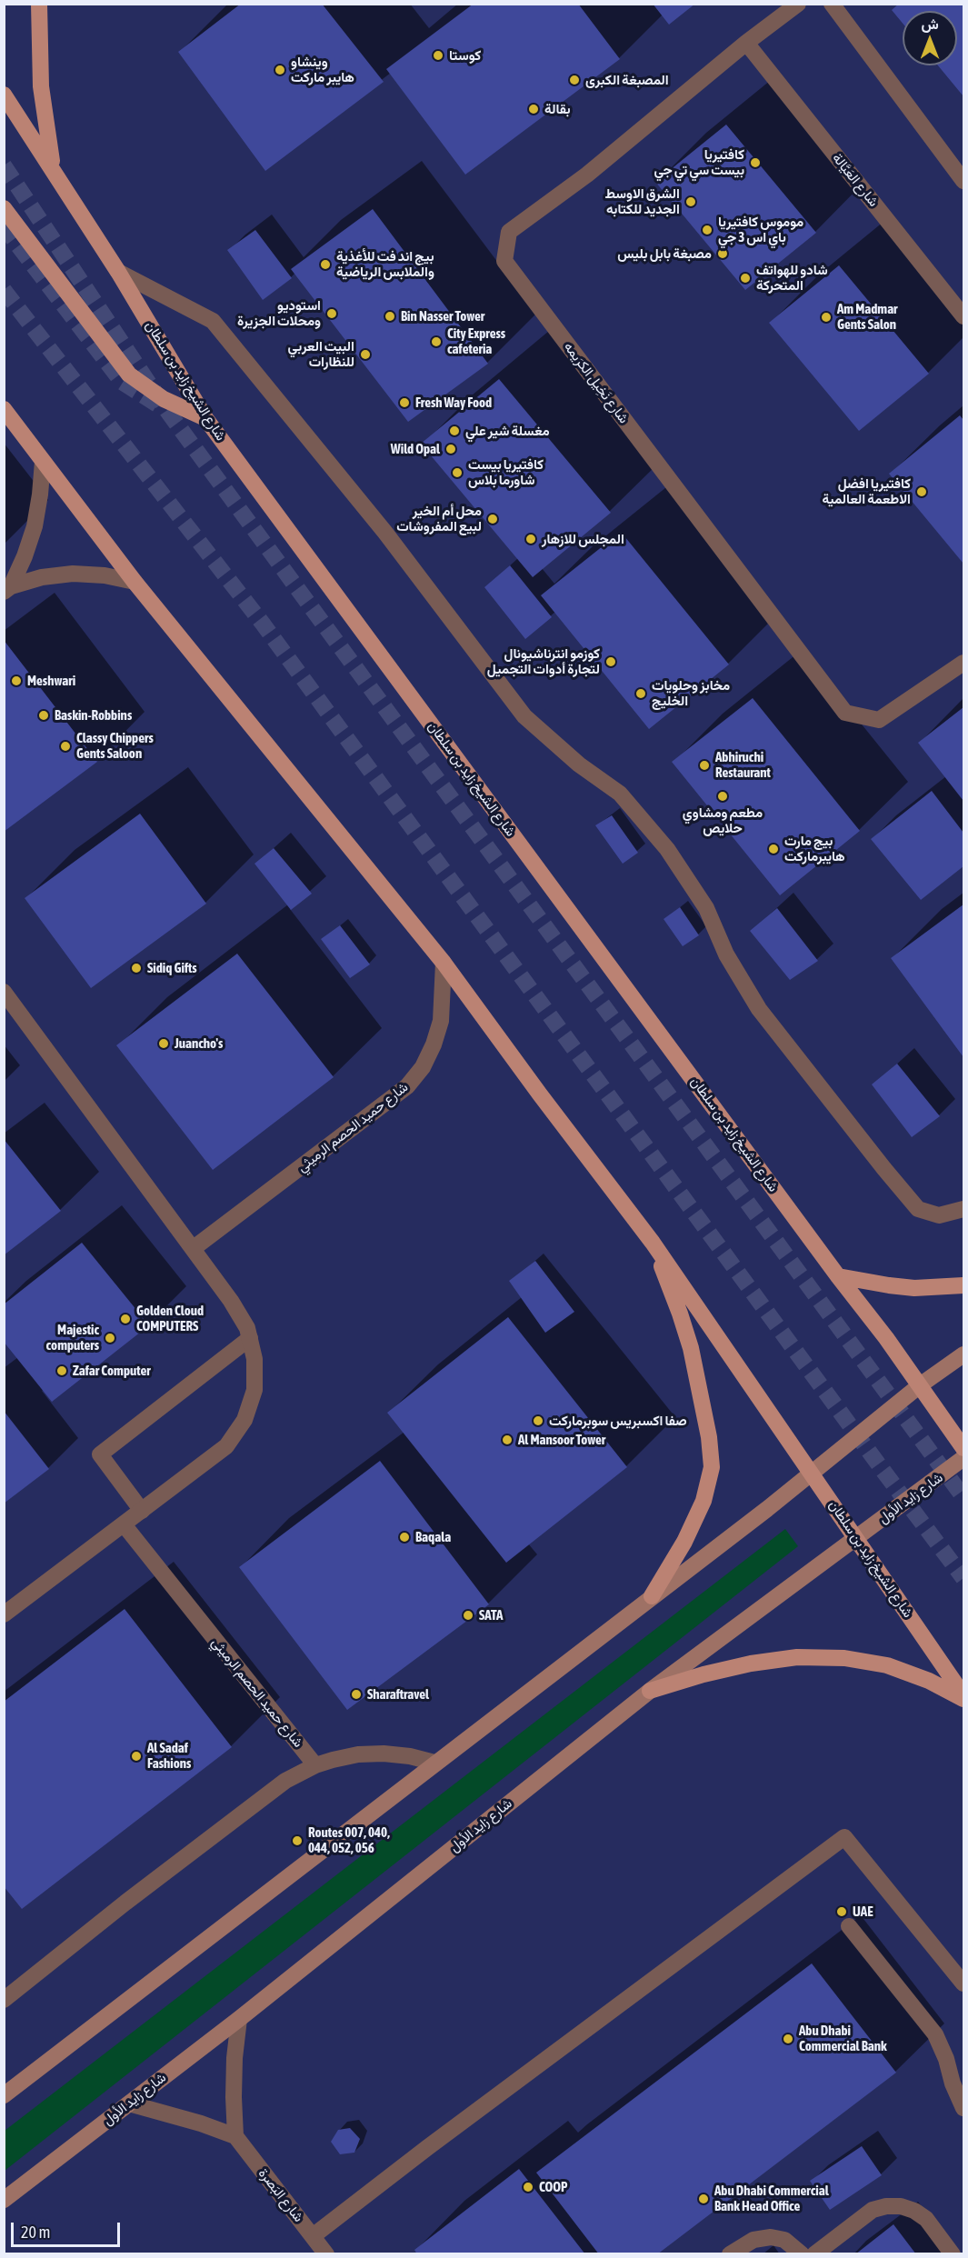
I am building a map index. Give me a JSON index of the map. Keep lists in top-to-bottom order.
{
  "streets": {
    "main road": ["شارع الشيخ زايد بن سلطان", "شارع زايد الأول"],
    "street": [
      "شارع العَيَّالة",
      "شارع نَخِيل الكرَيمه",
      "شارع حميد الحصم الرميثي",
      "شارع البَصرة"
    ]
  },
  "crossings": [
    ["شارع العَيَّالة", "شارع نَخِيل الكرَيمه"],
    ["شارع الشيخ زايد بن سلطان", "شارع حميد الحصم الرميثي"],
    ["شارع الشيخ زايد بن سلطان", "شارع زايد الأول"]
  ],
  "places": [
    "كوستا",
    "وينشاو هايبر ماركت",
    "المصبغة الكبرى",
    "بقالة",
    "كافتيريا بيست سي تي جي",
    "الشرق الاوسط الجديد للكتابه",
    "موموس كافتيريا باي اس 3 جي",
    "مصبغة بابل بليس",
    "بيج اند فت للأغذية والملابس الرياضية",
    "شادو للهواتف المتحركة",
    "استوديو ومحلات الجزيرة",
    "Bin Nasser Tower",
    "Am Madmar Gents Salon",
    "City Express cafeteria",
    "البيت العربي للنظارات",
    "Fresh Way Food",
    "مغسلة شير علي",
    "Wild Opal",
    "كافتيريا بيست شاورما بلاس",
    "كافتيريا افضل الاطعمة العالمية",
    "محل أم الخير لبيع المفروشات",
    "المجلس للازهار",
    "كوزمو انترناشيونال لتجارة أدوات التجميل",
    "Meshwari",
    "مخابز وحلويات الخليج",
    "Baskin-Robbins",
    "Classy Chippers Gents Saloon",
    "Abhiruchi Restaurant",
    "مطعم ومشاوي حلايص",
    "بيج مارت هايبرماركت",
    "Sidiq Gifts",
    "Juancho's",
    "Golden Cloud COMPUTERS",
    "Majestic computers",
    "Zafar Computer",
    "صفا اكسبريس سوبرماركت",
    "Al Mansoor Tower",
    "Baqala",
    "SATA",
    "Sharaftravel",
    "Al Sadaf Fashions",
    "Routes 007, 040, 044, 052, 056",
    "UAE",
    "Abu Dhabi Commercial Bank",
    "COOP",
    "Abu Dhabi Commercial Bank Head Office"
  ],
  "scale_bar": "20 m",
  "north": "top"
}
